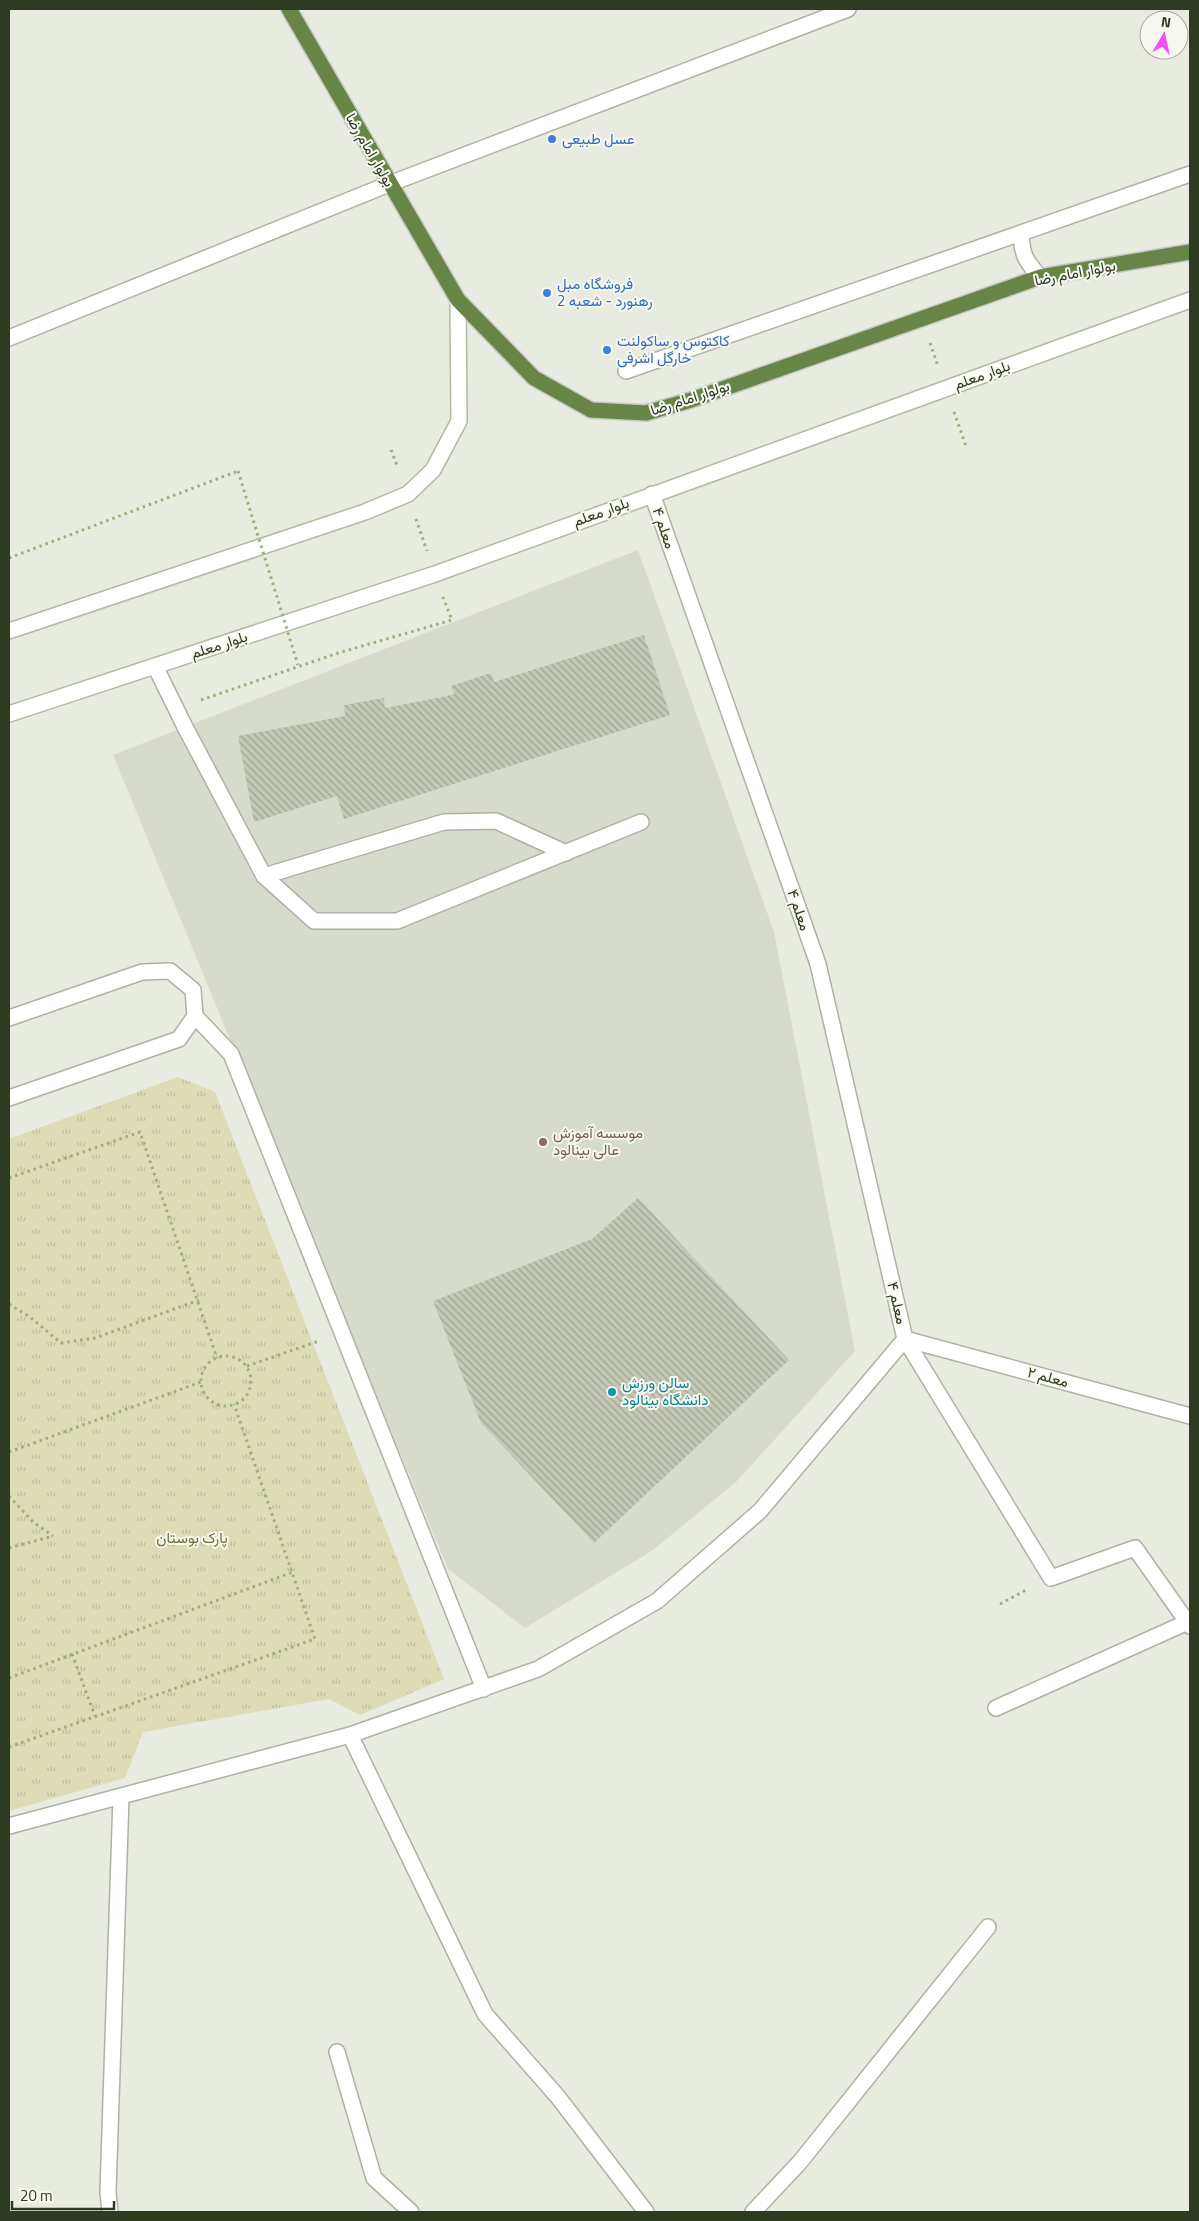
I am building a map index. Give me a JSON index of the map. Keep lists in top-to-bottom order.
{
  "streets": {
    "highway": ["بولوار امام رضا"],
    "street": ["بلوار معلم", "معلم ۴", "معلم ۲"]
  },
  "crossings": [
    ["بلوار معلم", "معلم ۴"],
    ["معلم ۴", "معلم ۲"]
  ],
  "parks": ["پارک بوستان"],
  "places": [
    "عسل طبیعی",
    "فروشگاه مبل رهنورد - شعبه 2",
    "کاکتوس و ساکولنت خارگل اشرفی",
    "موسسه آموزش عالی بینالود",
    "سالن ورزش دانشگاه بینالود"
  ],
  "scale_bar": "20 m",
  "north": "top"
}
